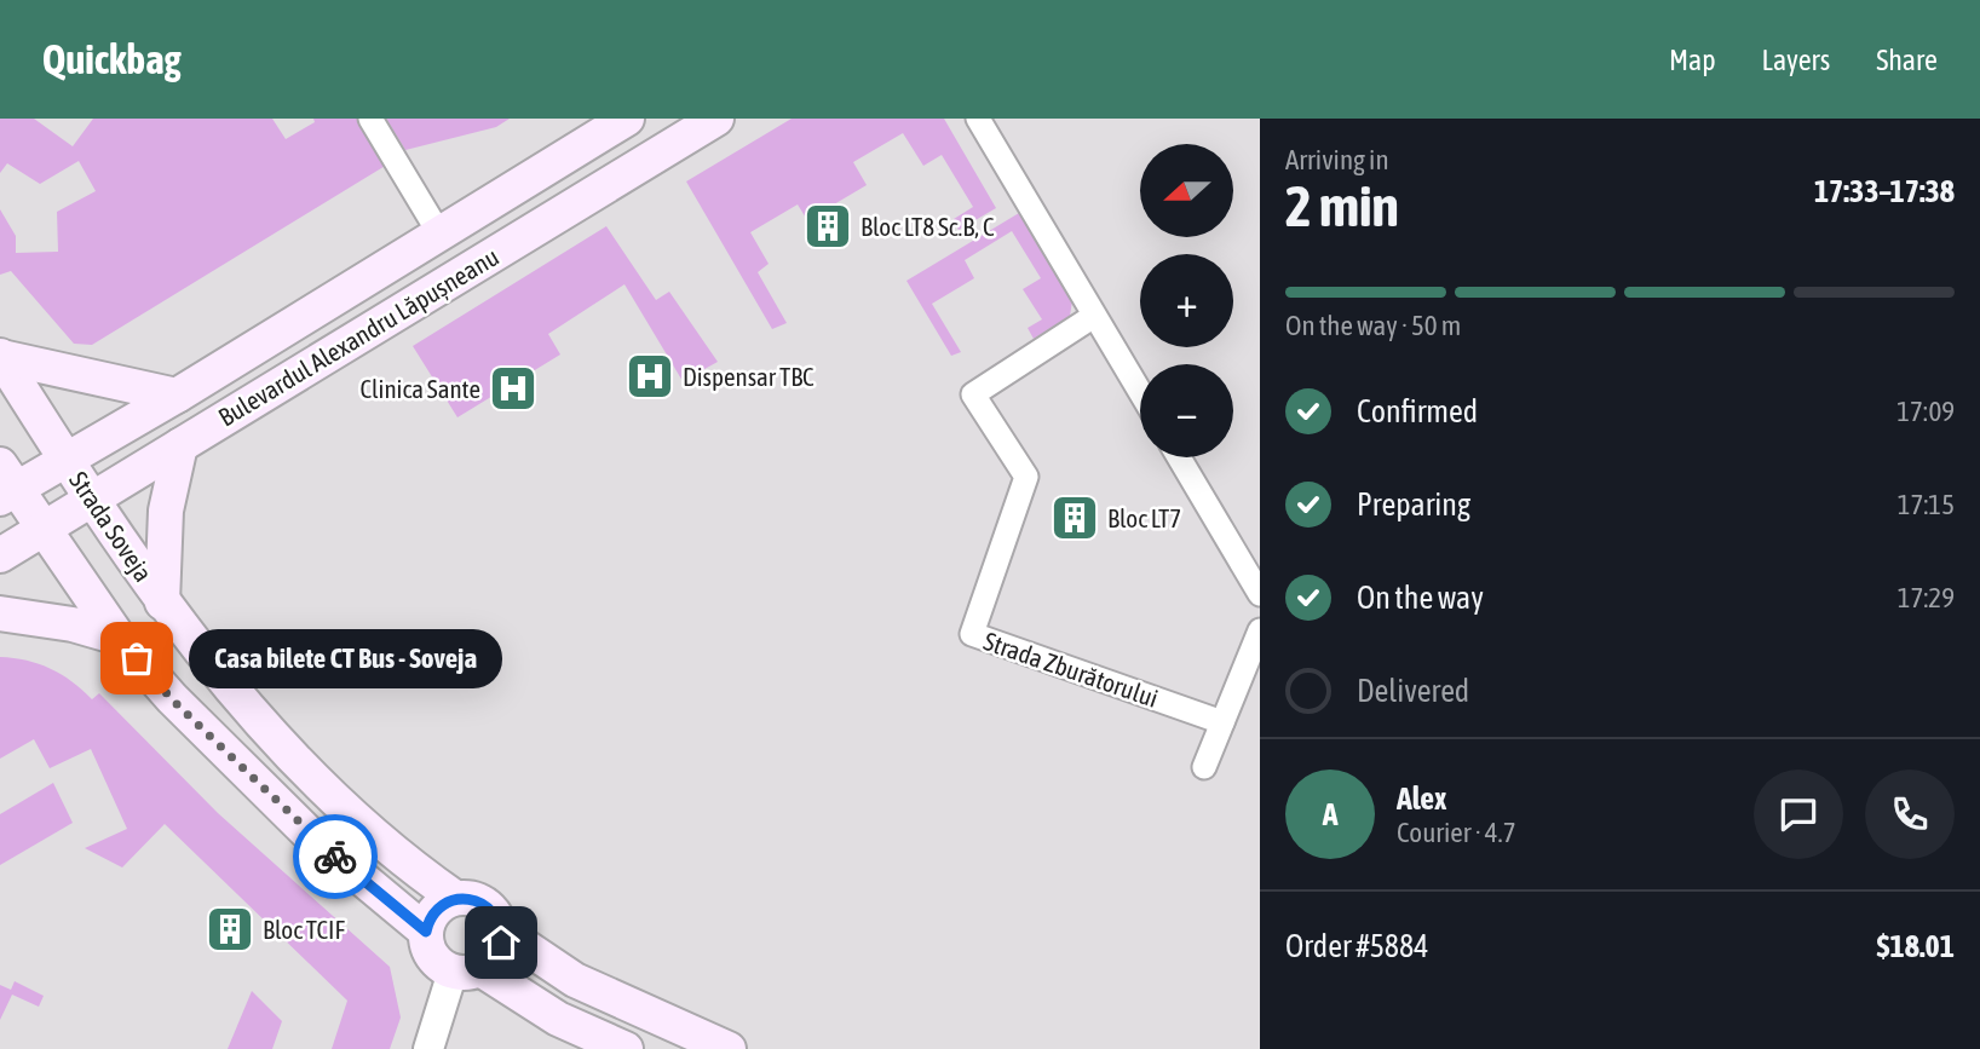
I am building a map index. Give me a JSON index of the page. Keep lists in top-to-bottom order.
{
  "streets": {
    "main road": ["Bulevardul Alexandru Lăpușneanu", "Strada Soveja"],
    "street": ["Strada Zburătorului"]
  },
  "crossings": [
    ["Bulevardul Alexandru Lăpușneanu", "Strada Soveja"]
  ],
  "places": {
    "building": ["Bloc LT8 Sc.B, C", "Bloc LT7", "Bloc TCIF"],
    "hospital": ["Dispensar TBC", "Clinica Sante"],
    "other": ["Casa bilete CT Bus - Soveja"]
  },
  "north": "left",
  "page": {
    "header": "Quickbag",
    "nav": ["Map", "Layers", "Share"],
    "heading": ["2 min", "Arriving in", "17:33–17:38"],
    "panel": [
      "Alex",
      "Courier · 4.7",
      "Order #5884",
      "$18.01"
    ],
    "map_buttons": ["+", "−"],
    "bar": "On the way · 50 m",
    "list": [
      ["Confirmed", "17:09"],
      ["Preparing", "17:15"],
      ["On the way", "17:29"],
      "Delivered"
    ],
    "bubble": "Casa bilete CT Bus - Soveja",
    "round": "A"
  }
}
